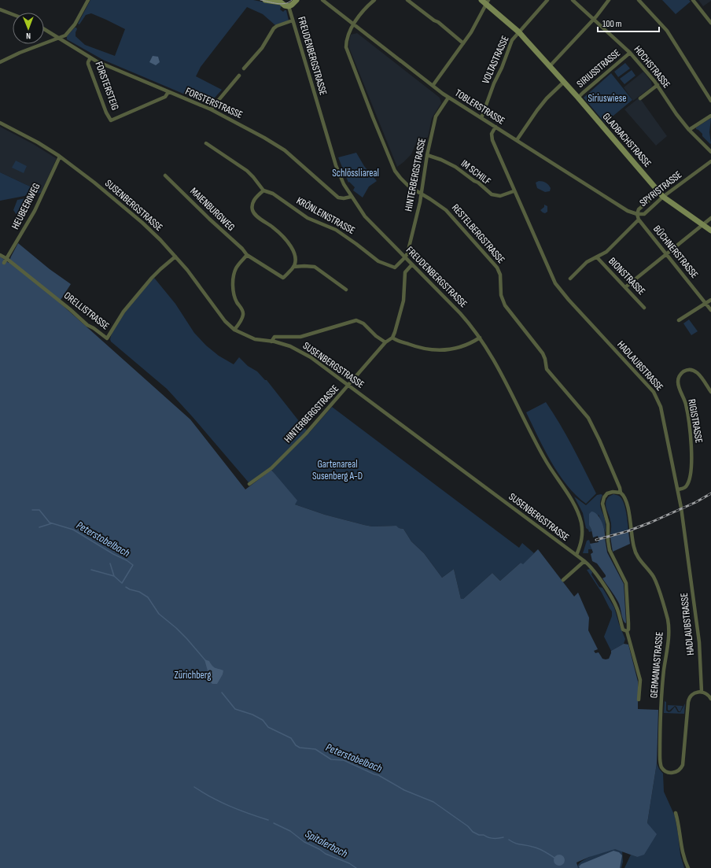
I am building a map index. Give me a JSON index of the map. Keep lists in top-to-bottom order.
{
  "streets": {
    "street": [
      "FREUDENBERGSTRASSE",
      "VOLTASTRASSE",
      "HOCHSTRASSE",
      "SIRIUSSTRASSE",
      "FORSTERSTEIG",
      "FORSTERSTRASSE",
      "TOBLERSTRASSE",
      "GLADBACHSTRASSE",
      "IM SCHILF",
      "HINTERBERGSTRASSE",
      "SPYRISTRASSE",
      "SUSENBERGSTRASSE",
      "HEUBEERIWEG",
      "MAIENBURGWEG",
      "KRÖNLEINSTRASSE",
      "RESTELBERGSTRASSE",
      "BÜCHNERSTRASSE",
      "BIONSTRASSE",
      "ORELLISTRASSE",
      "HADLAUBSTRASSE",
      "RIGISTRASSE",
      "GERMANIASTRASSE"
    ]
  },
  "crossings": [
    ["FREUDENBERGSTRASSE", "FORSTERSTRASSE"],
    ["FREUDENBERGSTRASSE", "HINTERBERGSTRASSE"],
    ["FREUDENBERGSTRASSE", "SUSENBERGSTRASSE"],
    ["FREUDENBERGSTRASSE", "KRÖNLEINSTRASSE"],
    ["VOLTASTRASSE", "TOBLERSTRASSE"],
    ["VOLTASTRASSE", "GLADBACHSTRASSE"],
    ["HOCHSTRASSE", "SIRIUSSTRASSE"],
    ["SIRIUSSTRASSE", "GLADBACHSTRASSE"],
    ["FORSTERSTEIG", "FORSTERSTRASSE"],
    ["TOBLERSTRASSE", "HINTERBERGSTRASSE"],
    ["TOBLERSTRASSE", "SPYRISTRASSE"],
    ["TOBLERSTRASSE", "RESTELBERGSTRASSE"],
    ["TOBLERSTRASSE", "HADLAUBSTRASSE"],
    ["GLADBACHSTRASSE", "SPYRISTRASSE"],
    ["IM SCHILF", "HINTERBERGSTRASSE"],
    ["IM SCHILF", "HADLAUBSTRASSE"],
    ["HINTERBERGSTRASSE", "SUSENBERGSTRASSE"],
    ["HINTERBERGSTRASSE", "KRÖNLEINSTRASSE"],
    ["HINTERBERGSTRASSE", "RESTELBERGSTRASSE"],
    ["SPYRISTRASSE", "BÜCHNERSTRASSE"],
    ["SPYRISTRASSE", "BIONSTRASSE"],
    ["SUSENBERGSTRASSE", "HEUBEERIWEG"],
    ["SUSENBERGSTRASSE", "ORELLISTRASSE"],
    ["HEUBEERIWEG", "ORELLISTRASSE"],
    ["RESTELBERGSTRASSE", "GERMANIASTRASSE"],
    ["HADLAUBSTRASSE", "RIGISTRASSE"],
    ["HADLAUBSTRASSE", "GERMANIASTRASSE"]
  ],
  "water": ["Peterstobelbach", "Spitalerbach"],
  "parks": [
    "Siriuswiese",
    "Schlössliareal",
    "Gartenareal Susenberg A-D",
    "Zürichberg"
  ],
  "scale_bar": "100 m",
  "north": "bottom"
}
